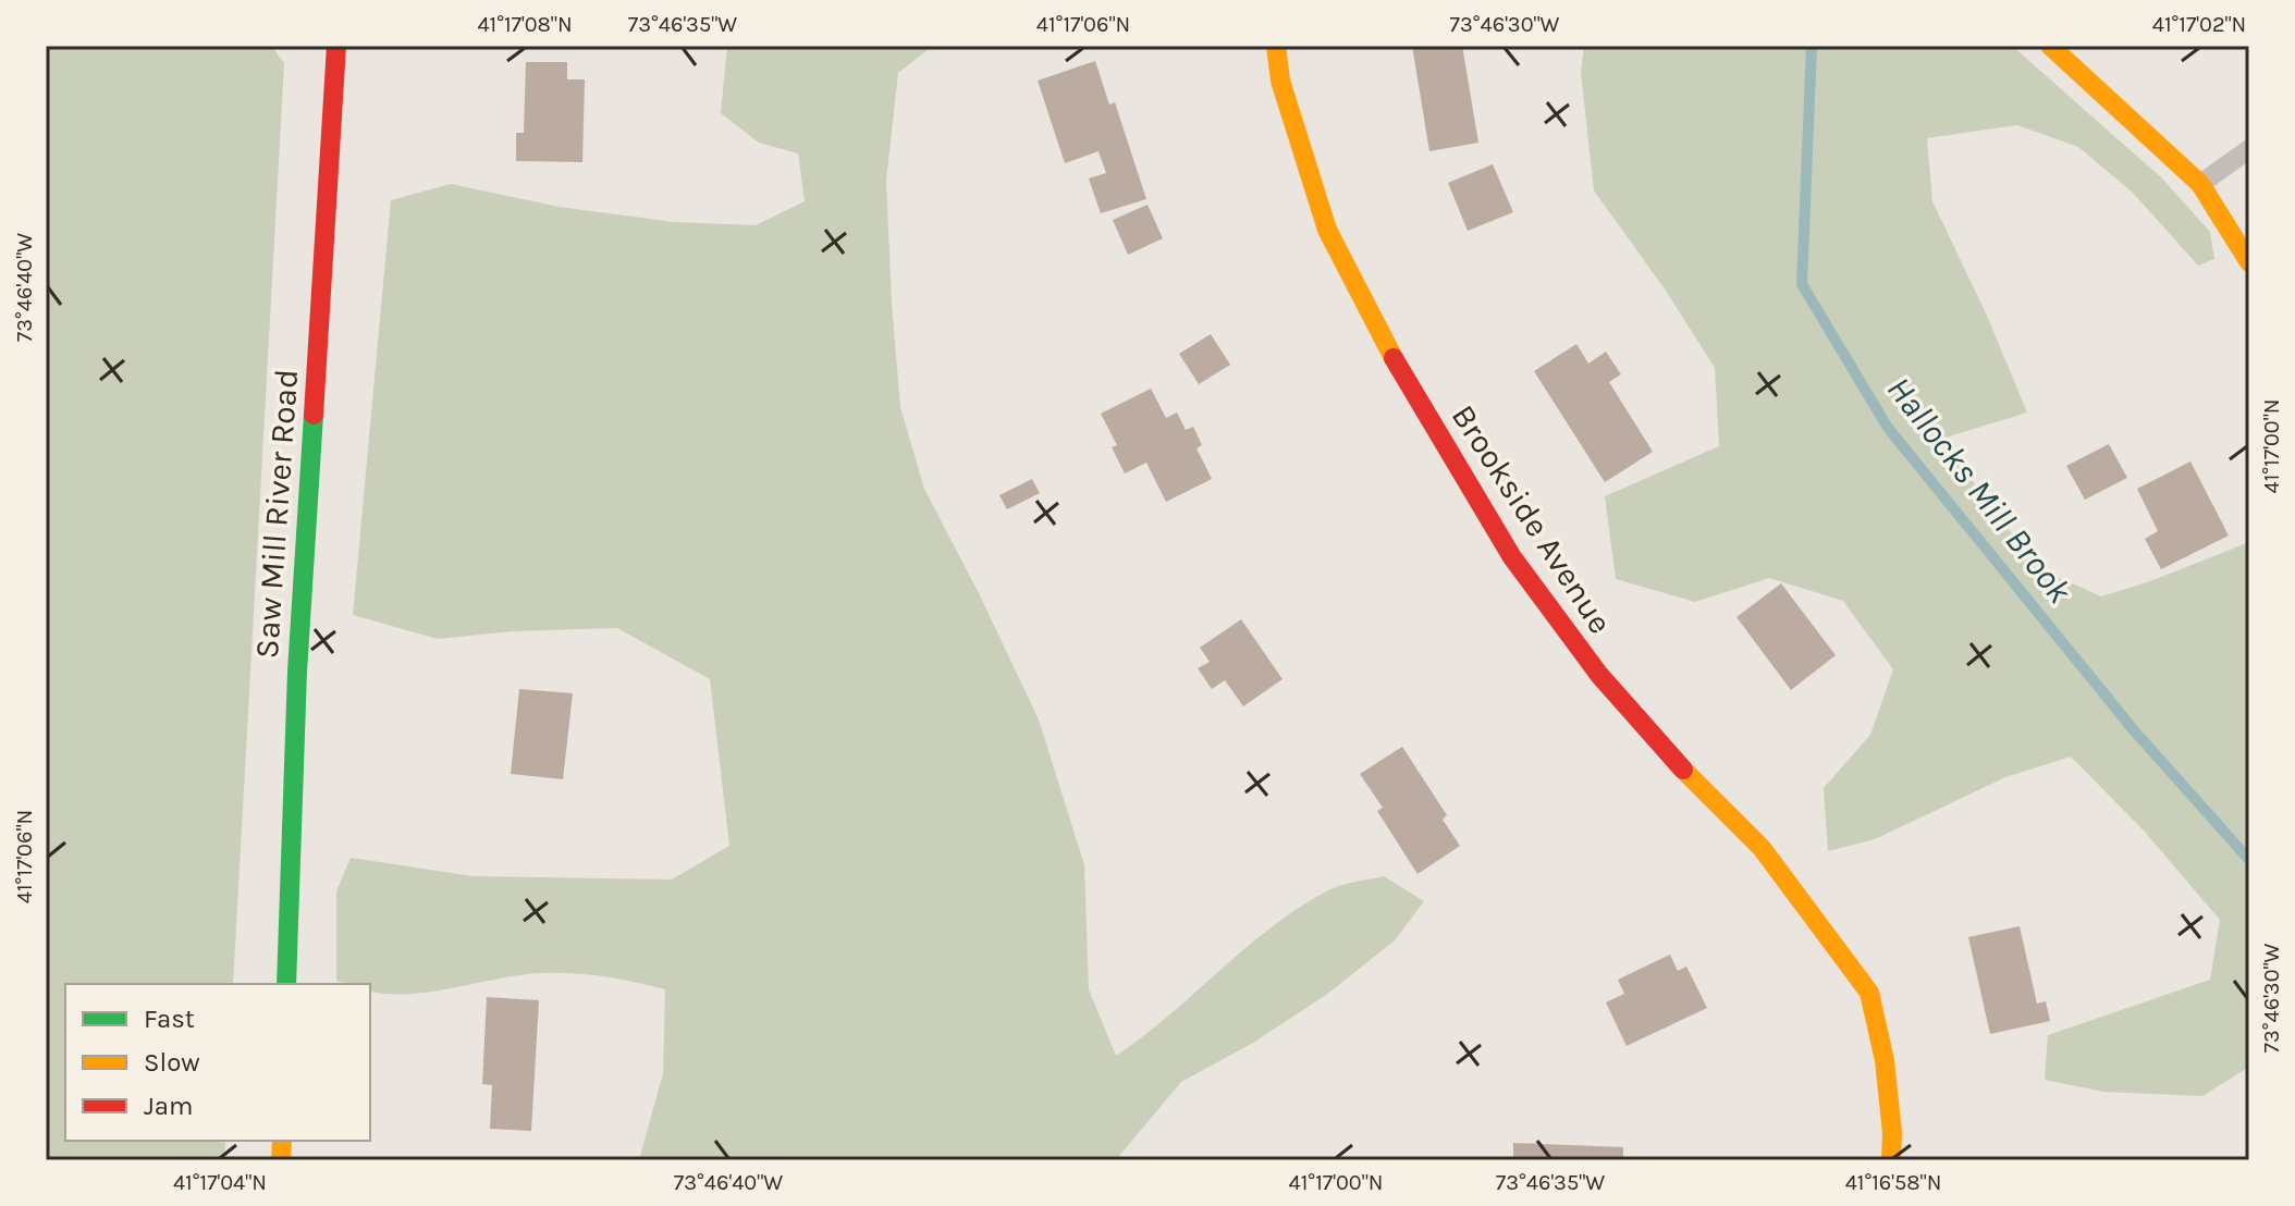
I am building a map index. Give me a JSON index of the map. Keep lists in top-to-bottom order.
{
  "streets": {
    "main road": ["Saw Mill River Road", "Brookside Avenue"]
  },
  "water": ["Hallocks Mill Brook"],
  "legend": ["Fast", "Slow", "Jam"],
  "coordinates": [
    "41°17'08\"N",
    "73°46'35\"W",
    "41°17'06\"N",
    "73°46'30\"W",
    "41°17'02\"N",
    "73°46'40\"W",
    "41°17'00\"N",
    "41°17'04\"N",
    "41°16'58\"N"
  ]
}
